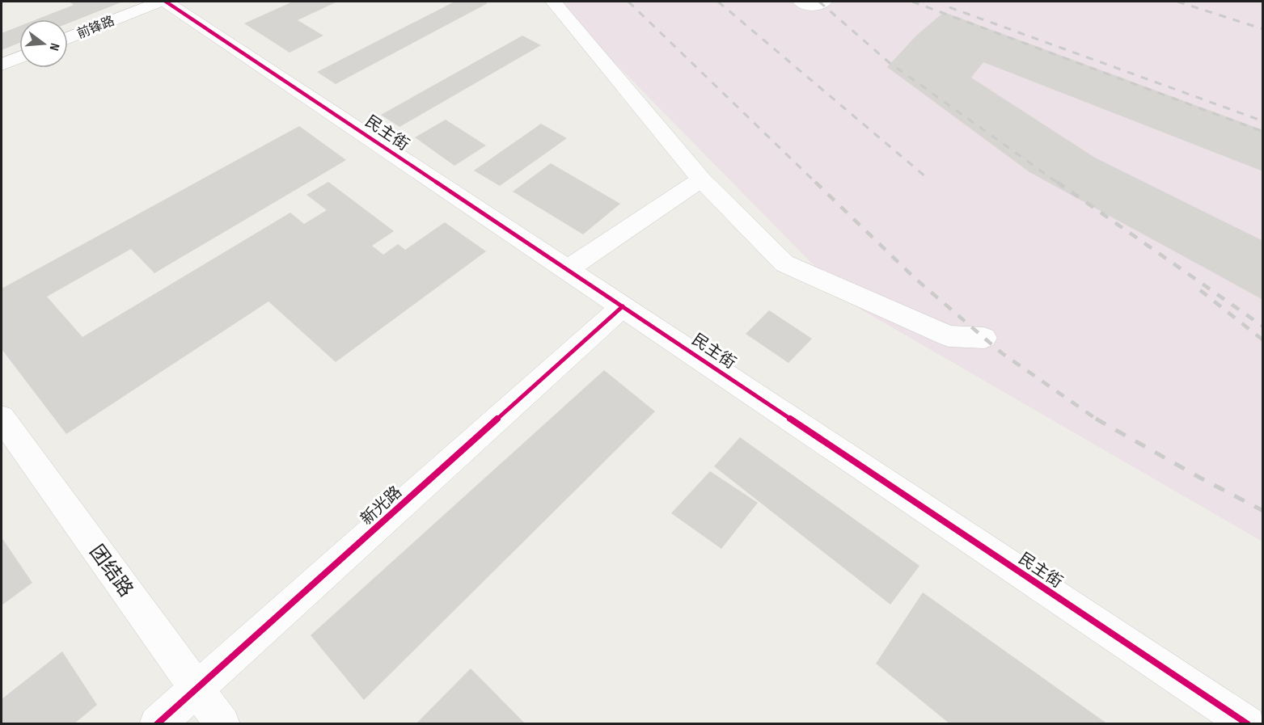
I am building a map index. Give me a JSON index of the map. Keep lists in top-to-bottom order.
{
  "streets": {
    "street": [
      "前锋路",
      "民主街",
      "新光路",
      "团结路"
    ]
  },
  "crossings": [
    ["民主街", "新光路"],
    ["新光路", "团结路"]
  ],
  "north": "right"
}
